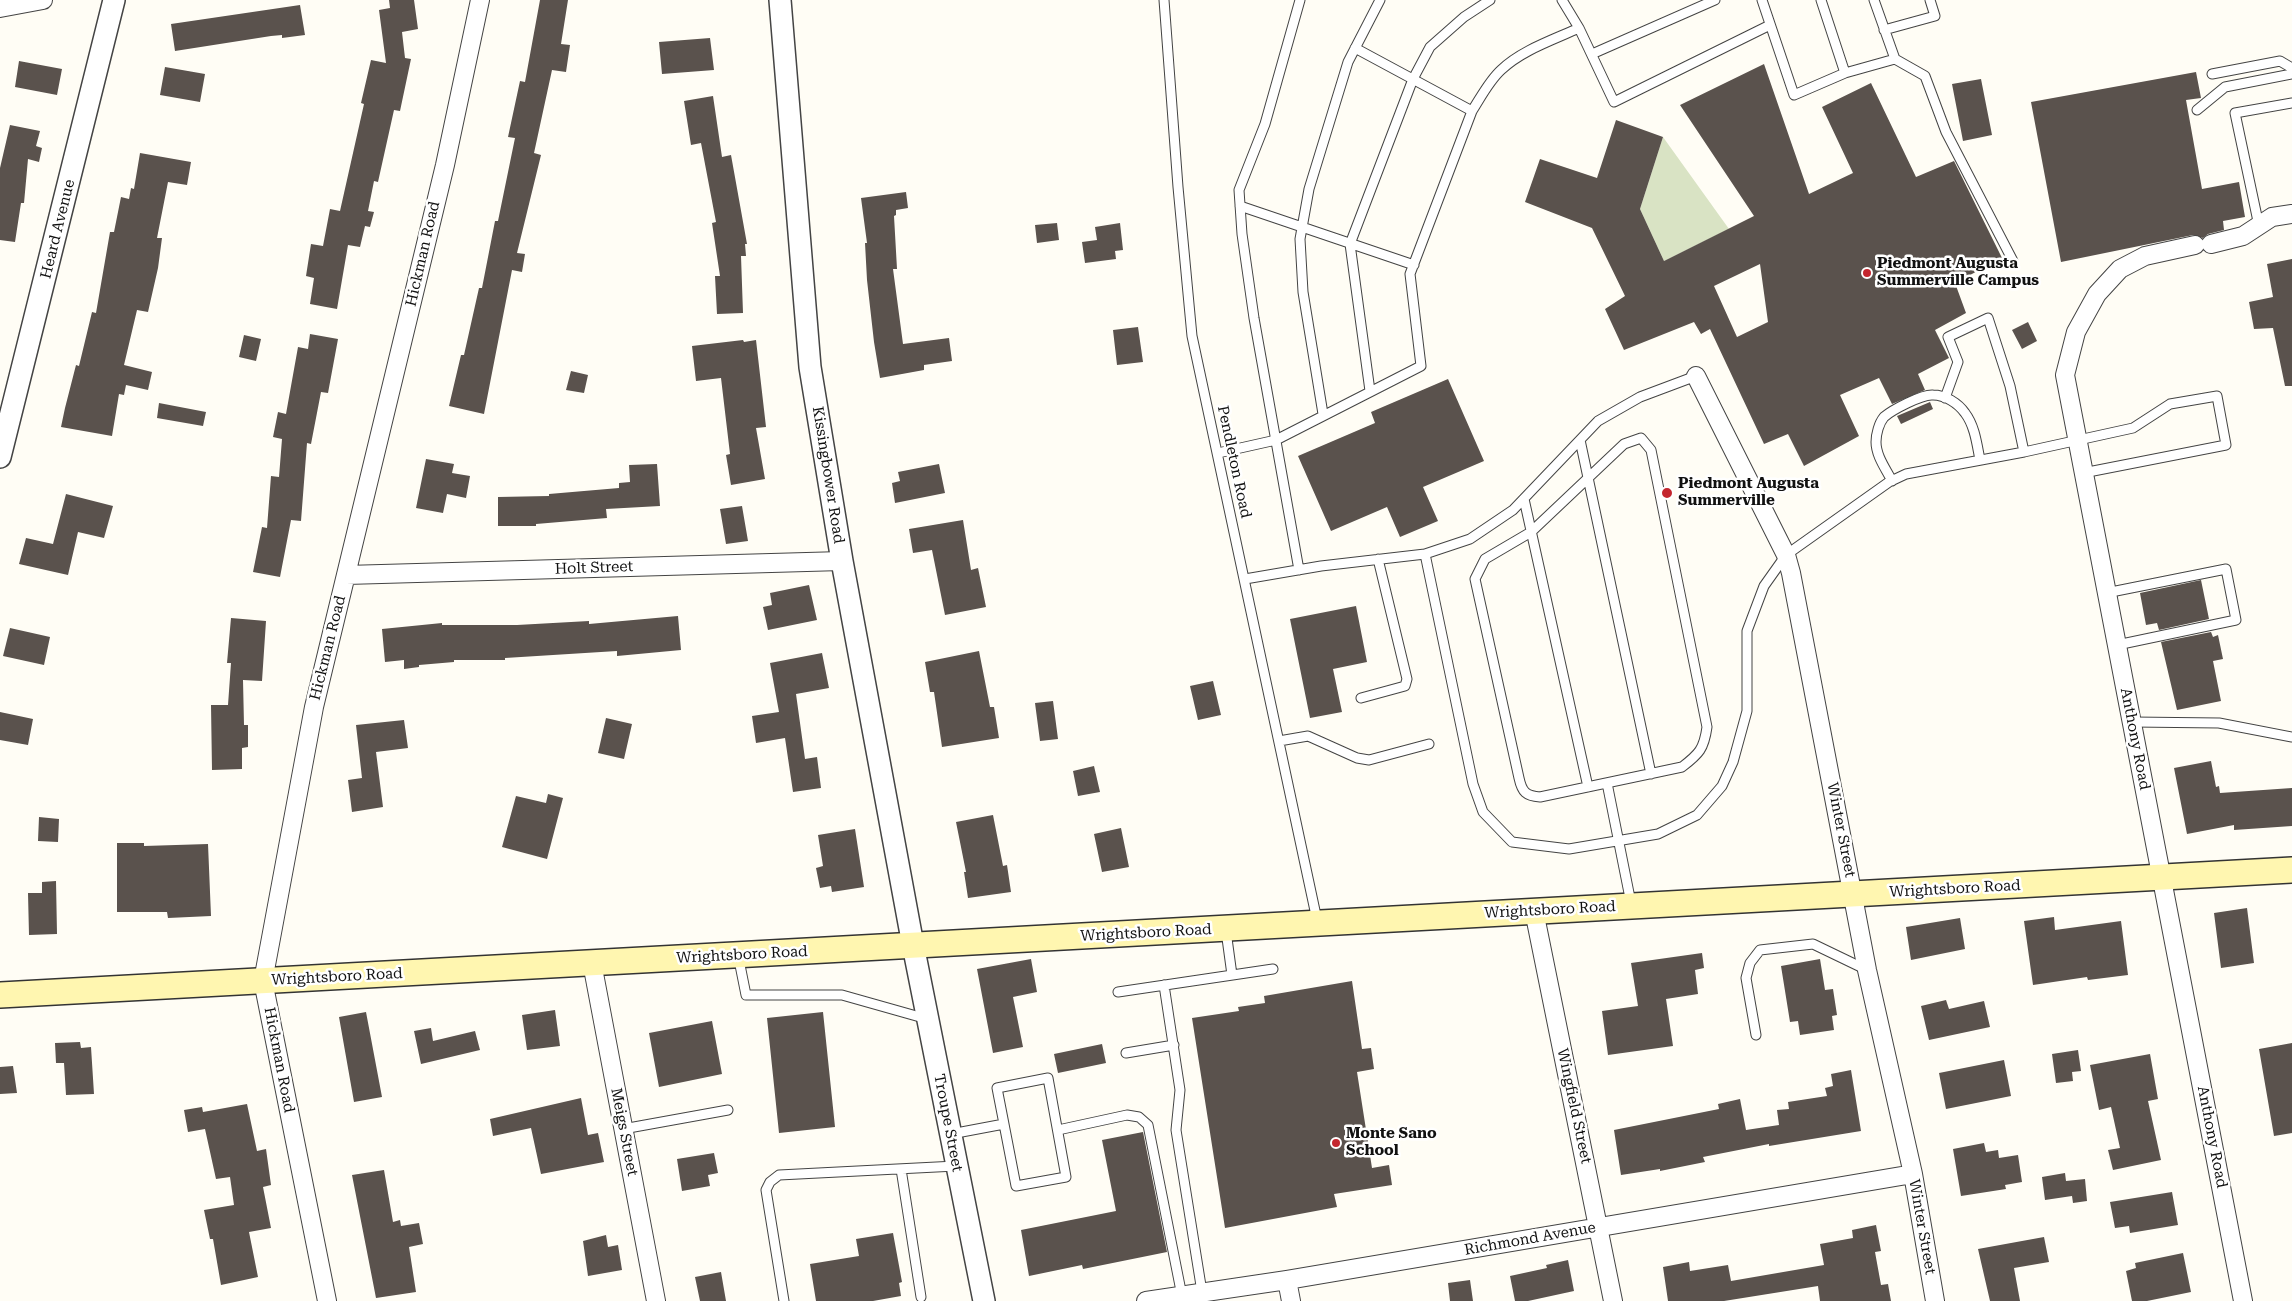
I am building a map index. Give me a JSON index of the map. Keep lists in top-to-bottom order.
{
  "streets": {
    "main road": ["Wrightsboro Road"],
    "street": [
      "Heard Avenue",
      "Hickman Road",
      "Kissingbower Road",
      "Holt Street",
      "Anthony Road",
      "Winter Street",
      "Wingfield Street",
      "Troupe Street",
      "Meigs Street",
      "Richmond Avenue"
    ],
    "lane": ["Pendleton Road"]
  },
  "crossings": [
    ["Hickman Road", "Holt Street"],
    ["Hickman Road", "Wrightsboro Road"],
    ["Pendleton Road", "Wrightsboro Road"],
    ["Kissingbower Road", "Holt Street"],
    ["Kissingbower Road", "Wrightsboro Road"],
    ["Kissingbower Road", "Troupe Street"],
    ["Anthony Road", "Wrightsboro Road"],
    ["Winter Street", "Wrightsboro Road"],
    ["Winter Street", "Richmond Avenue"],
    ["Wrightsboro Road", "Wingfield Street"],
    ["Wrightsboro Road", "Troupe Street"],
    ["Wrightsboro Road", "Meigs Street"],
    ["Wingfield Street", "Richmond Avenue"]
  ],
  "places": ["Piedmont Augusta Summerville Campus", "Piedmont Augusta Summerville", "Monte Sano School"]
}
